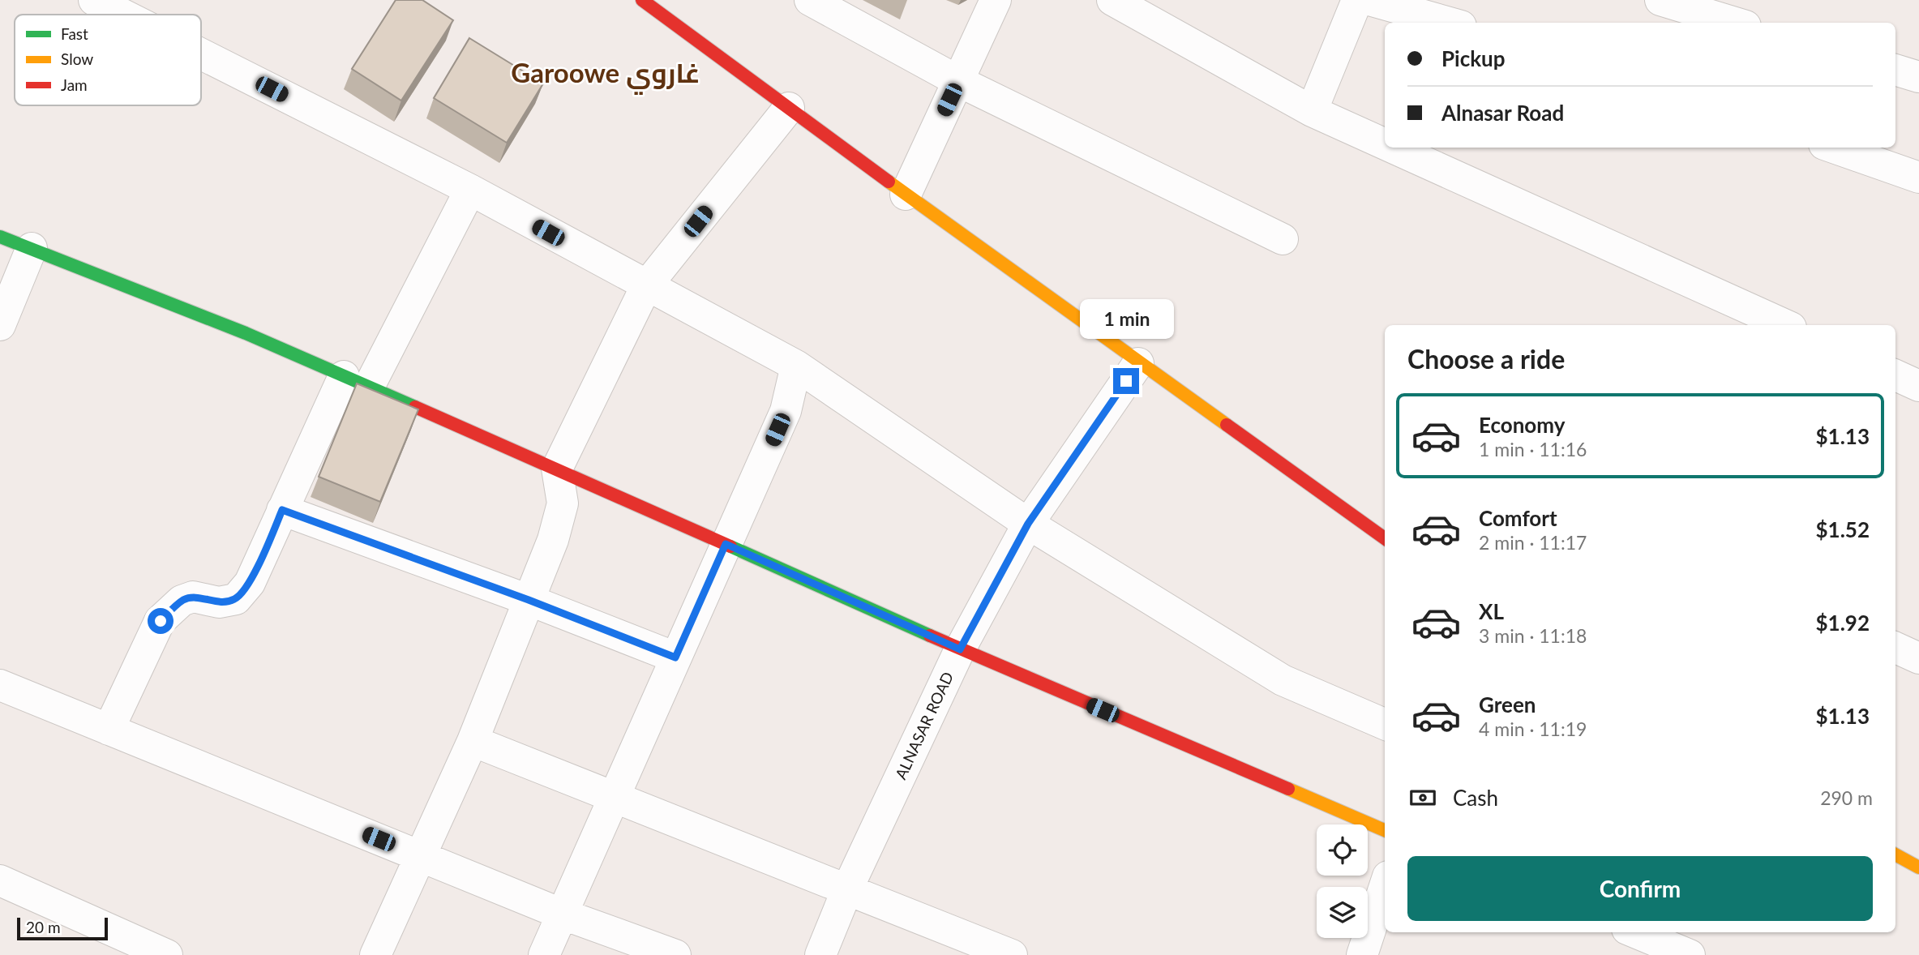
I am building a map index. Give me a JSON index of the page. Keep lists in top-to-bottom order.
{
  "streets": {
    "street": ["ALNASAR ROAD"]
  },
  "districts": ["Garoowe غاروي"],
  "legend": ["Fast", "Slow", "Jam"],
  "scale_bar": "20 m",
  "page": {
    "banner": ["Pickup", "Alnasar Road"],
    "bubble": "1 min",
    "heading": "Choose a ride",
    "list": [
      {
        "name": "Economy",
        "note": "1 min · 11:16",
        "value": "$1.13"
      },
      {
        "name": "Comfort",
        "note": "2 min · 11:17",
        "value": "$1.52"
      },
      {
        "name": "XL",
        "note": "3 min · 11:18",
        "value": "$1.92"
      },
      {
        "name": "Green",
        "note": "4 min · 11:19",
        "value": "$1.13"
      }
    ],
    "pay": ["Cash", "290 m"],
    "buttons": "Confirm",
    "scale": "20 m"
  }
}
